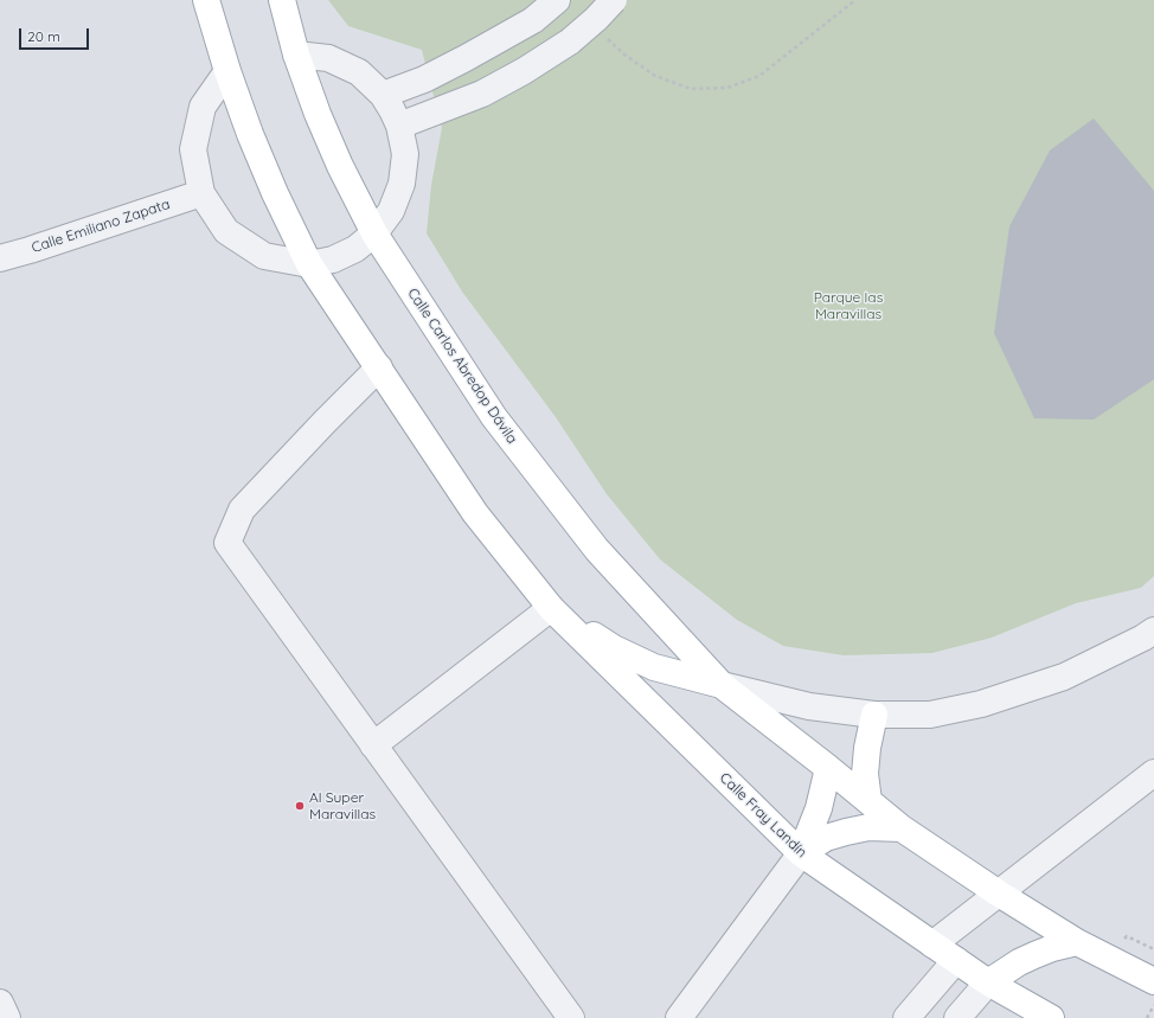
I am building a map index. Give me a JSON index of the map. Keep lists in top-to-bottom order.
{
  "streets": {
    "main road": ["Calle Carlos Abredop Dávila", "Calle Fray Landín"],
    "street": ["Calle Emiliano Zapata"]
  },
  "parks": ["Parque las Maravillas"],
  "places": ["Al Super Maravillas"],
  "scale_bar": "20 m"
}
